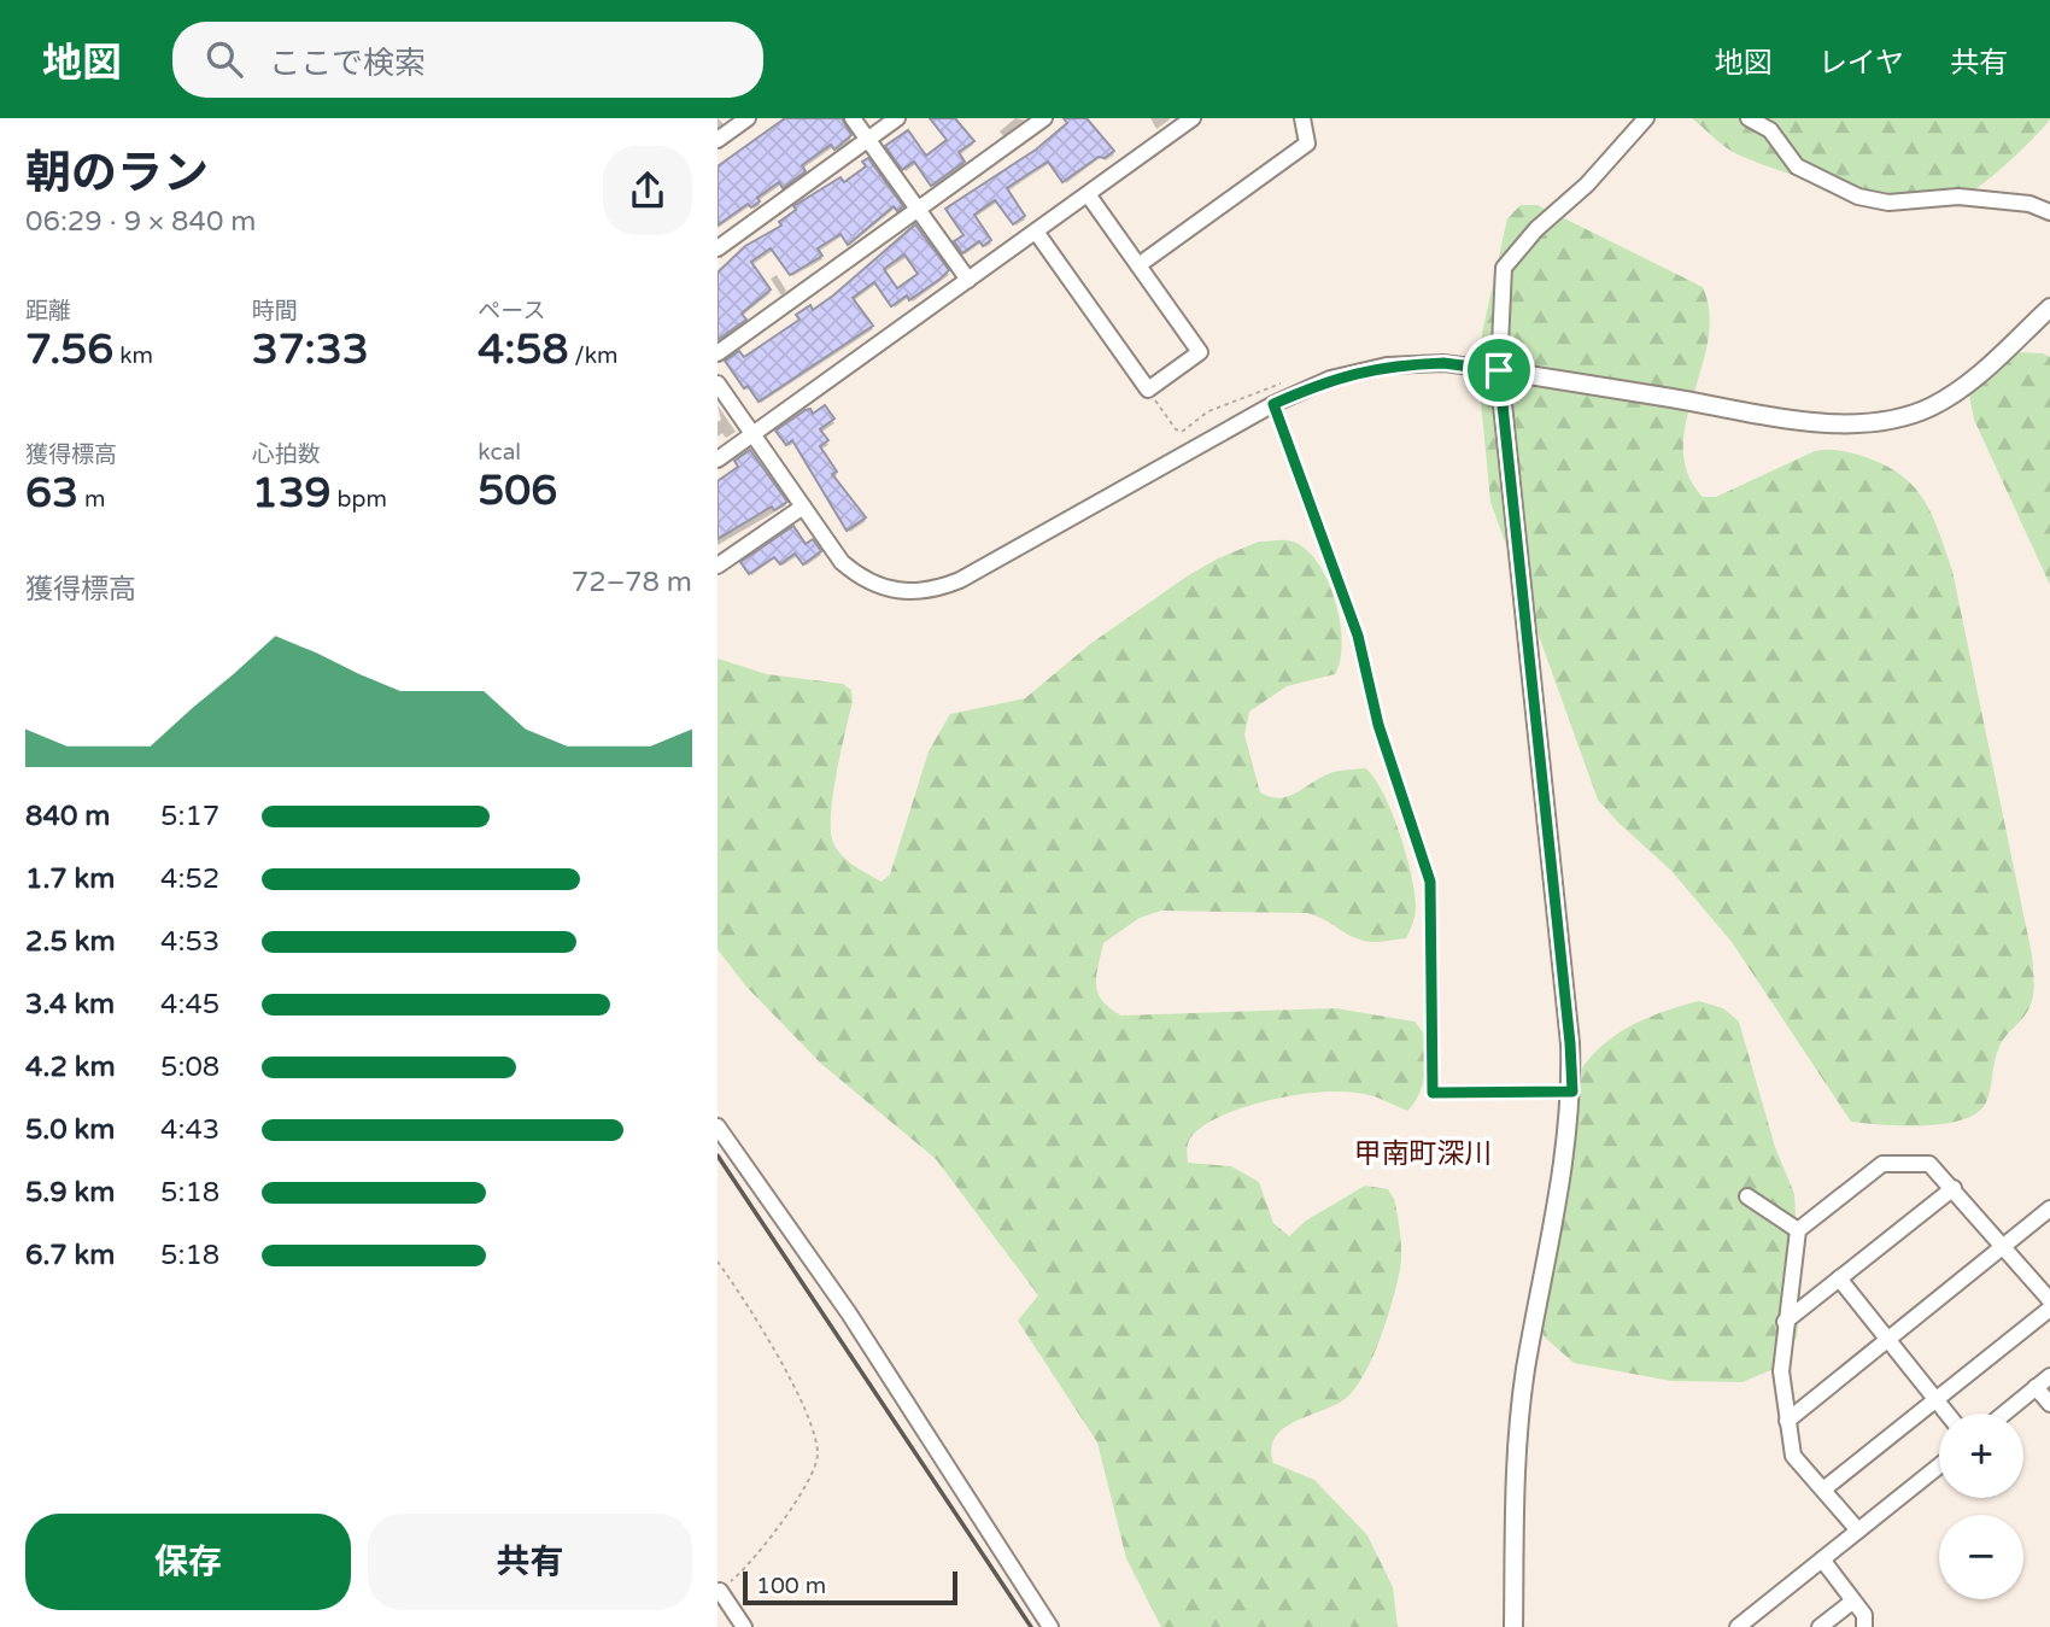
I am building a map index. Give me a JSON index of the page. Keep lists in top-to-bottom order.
{
  "districts": ["甲南町深川"],
  "scale_bar": "100 m",
  "page": {
    "header": "地図",
    "search": "ここで検索",
    "nav": ["地図", "レイヤ", "共有"],
    "heading": ["朝のラン", "06:29 · 9 × 840 m"],
    "stats": [
      ["距離", "7.56 km"],
      ["時間", "37:33"],
      ["ペース", "4:58 /km"],
      ["獲得標高", "63 m"],
      ["心拍数", "139 bpm"],
      ["kcal", "506"]
    ],
    "chart": ["獲得標高", "72–78 m"],
    "list": [
      {
        "name": "840 m",
        "note": "5:17"
      },
      {
        "name": "1.7 km",
        "note": "4:52"
      },
      {
        "name": "2.5 km",
        "note": "4:53"
      },
      {
        "name": "3.4 km",
        "note": "4:45"
      },
      {
        "name": "4.2 km",
        "note": "5:08"
      },
      {
        "name": "5.0 km",
        "note": "4:43"
      },
      {
        "name": "5.9 km",
        "note": "5:18"
      },
      {
        "name": "6.7 km",
        "note": "5:18"
      }
    ],
    "map_buttons": ["+", "−"],
    "buttons": ["保存", "共有"],
    "scale": "100 m"
  }
}
